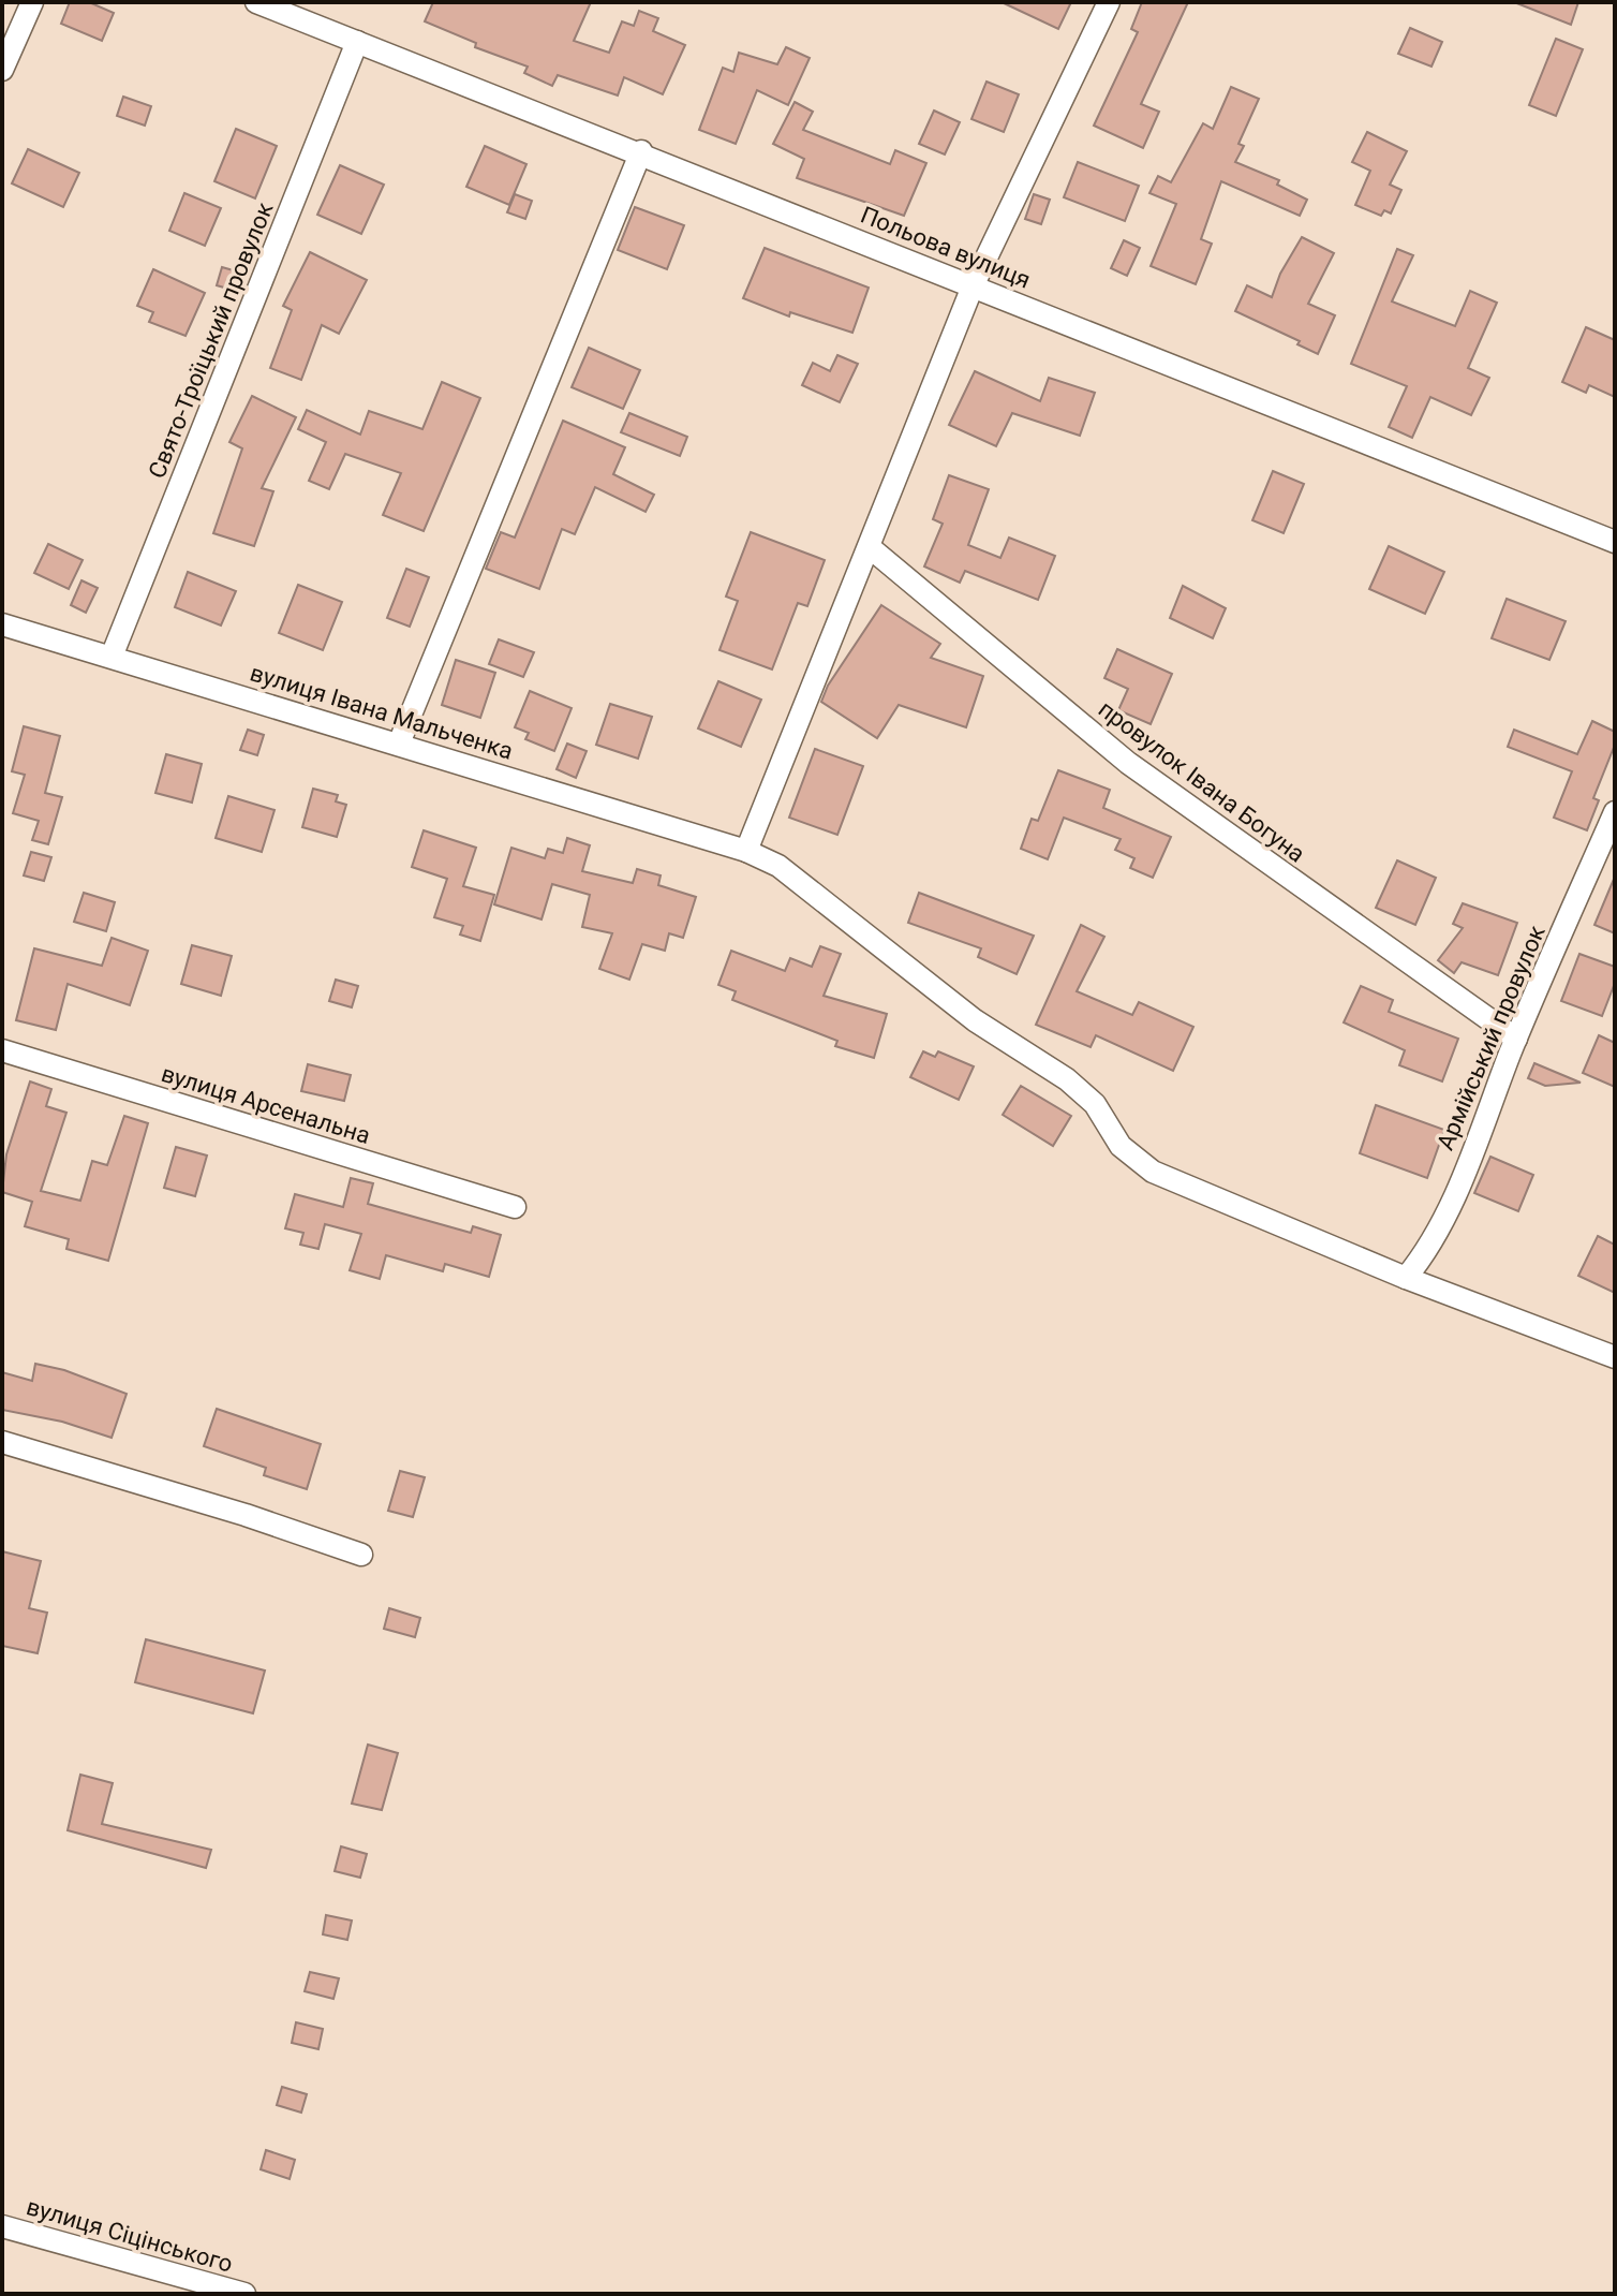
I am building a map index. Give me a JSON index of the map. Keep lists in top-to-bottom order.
{
  "streets": {
    "street": [
      "Польова вулиця",
      "Свято-Троїцький провулок",
      "вулиця Івана Мальченка",
      "провулок Івана Богуна",
      "Армійський провулок",
      "вулиця Арсенальна",
      "вулиця Сіцінського"
    ]
  },
  "crossings": [
    ["Польова вулиця", "Свято-Троїцький провулок"],
    ["Свято-Троїцький провулок", "вулиця Івана Мальченка"],
    ["вулиця Івана Мальченка", "Армійський провулок"],
    ["провулок Івана Богуна", "Армійський провулок"]
  ]
}
